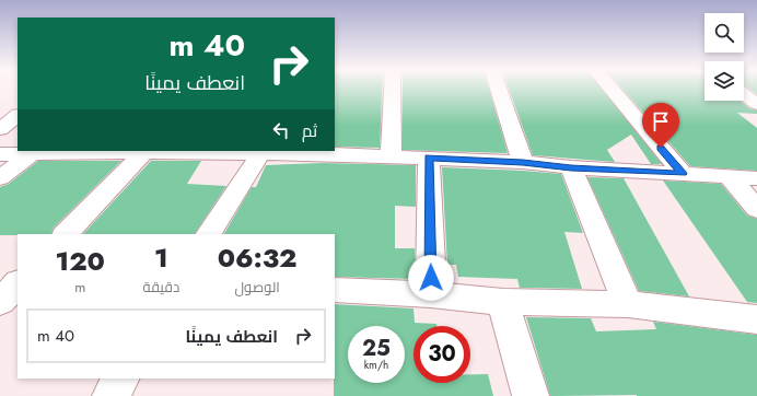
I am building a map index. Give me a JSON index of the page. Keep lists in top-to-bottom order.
{
  "page": {
    "turn": ["40 m", "انعطف يمينًا"],
    "then": "ثم",
    "eta": [
      "06:32",
      "الوصول",
      "1",
      "دقيقة",
      "120",
      "m"
    ],
    "list": [
      {
        "name": "انعطف يمينًا",
        "value": "40 m"
      }
    ],
    "speed": "25 km/h",
    "limit": "30"
  }
}
